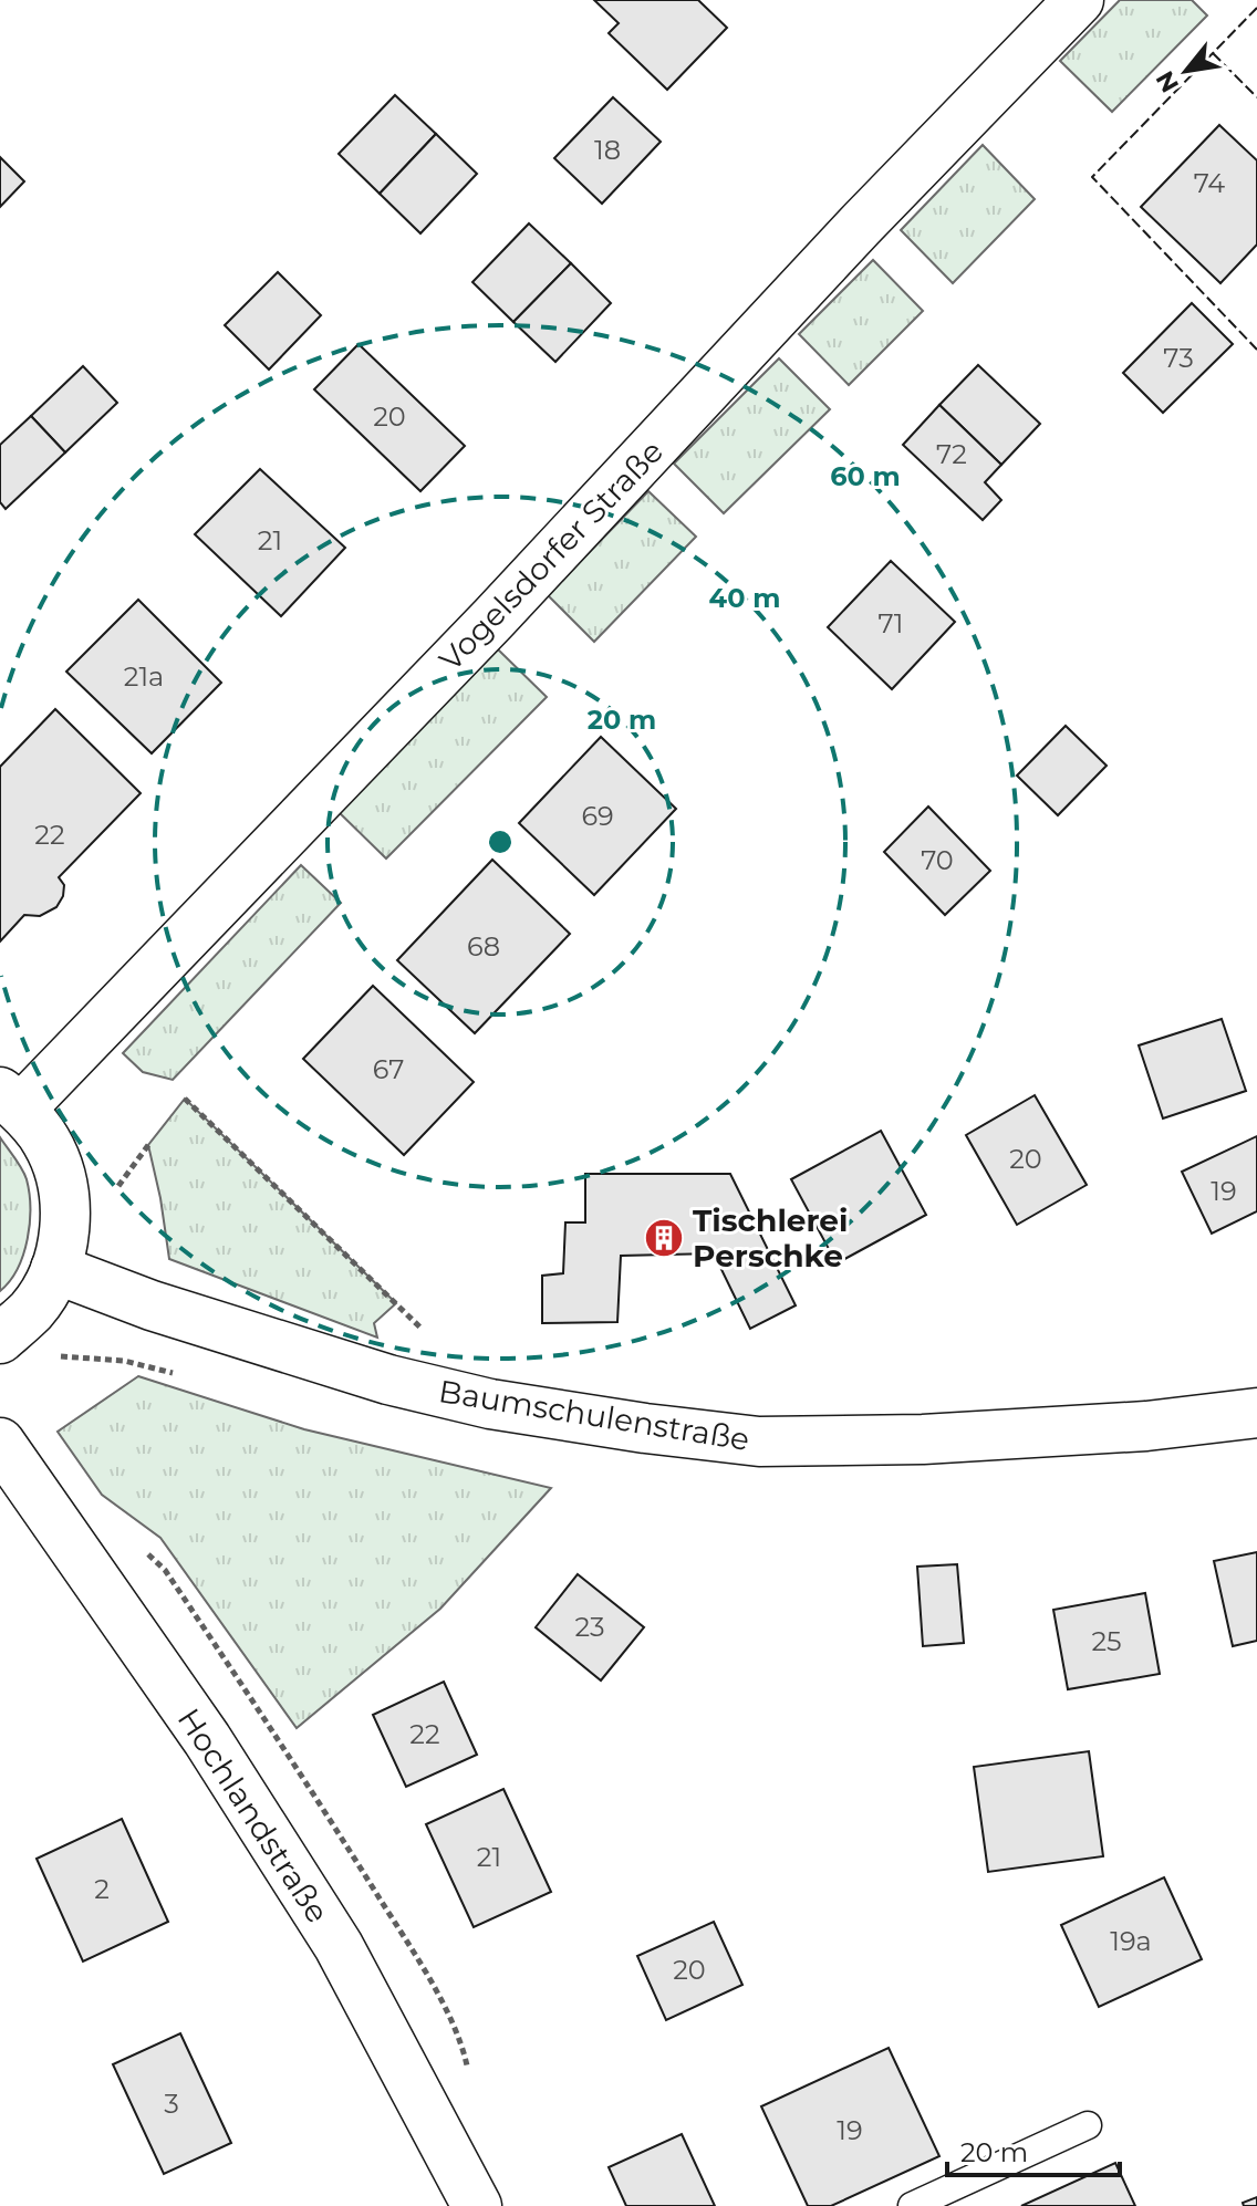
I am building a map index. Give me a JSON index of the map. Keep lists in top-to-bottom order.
{
  "streets": {
    "street": ["Vogelsdorfer Straße", "Baumschulenstraße", "Hochlandstraße"]
  },
  "places": {
    "building": ["Tischlerei Perschke"]
  },
  "house_numbers": [
    "18",
    "74",
    "73",
    "20",
    "72",
    "21",
    "71",
    "21a",
    "69",
    "22",
    "70",
    "68",
    "67",
    "20",
    "19",
    "23",
    "25",
    "22",
    "21",
    "2",
    "19a",
    "20",
    "3",
    "19"
  ],
  "scale_bar": "20 m",
  "north": "bottom left",
  "rings": ["60 m", "40 m", "20 m"]
}
